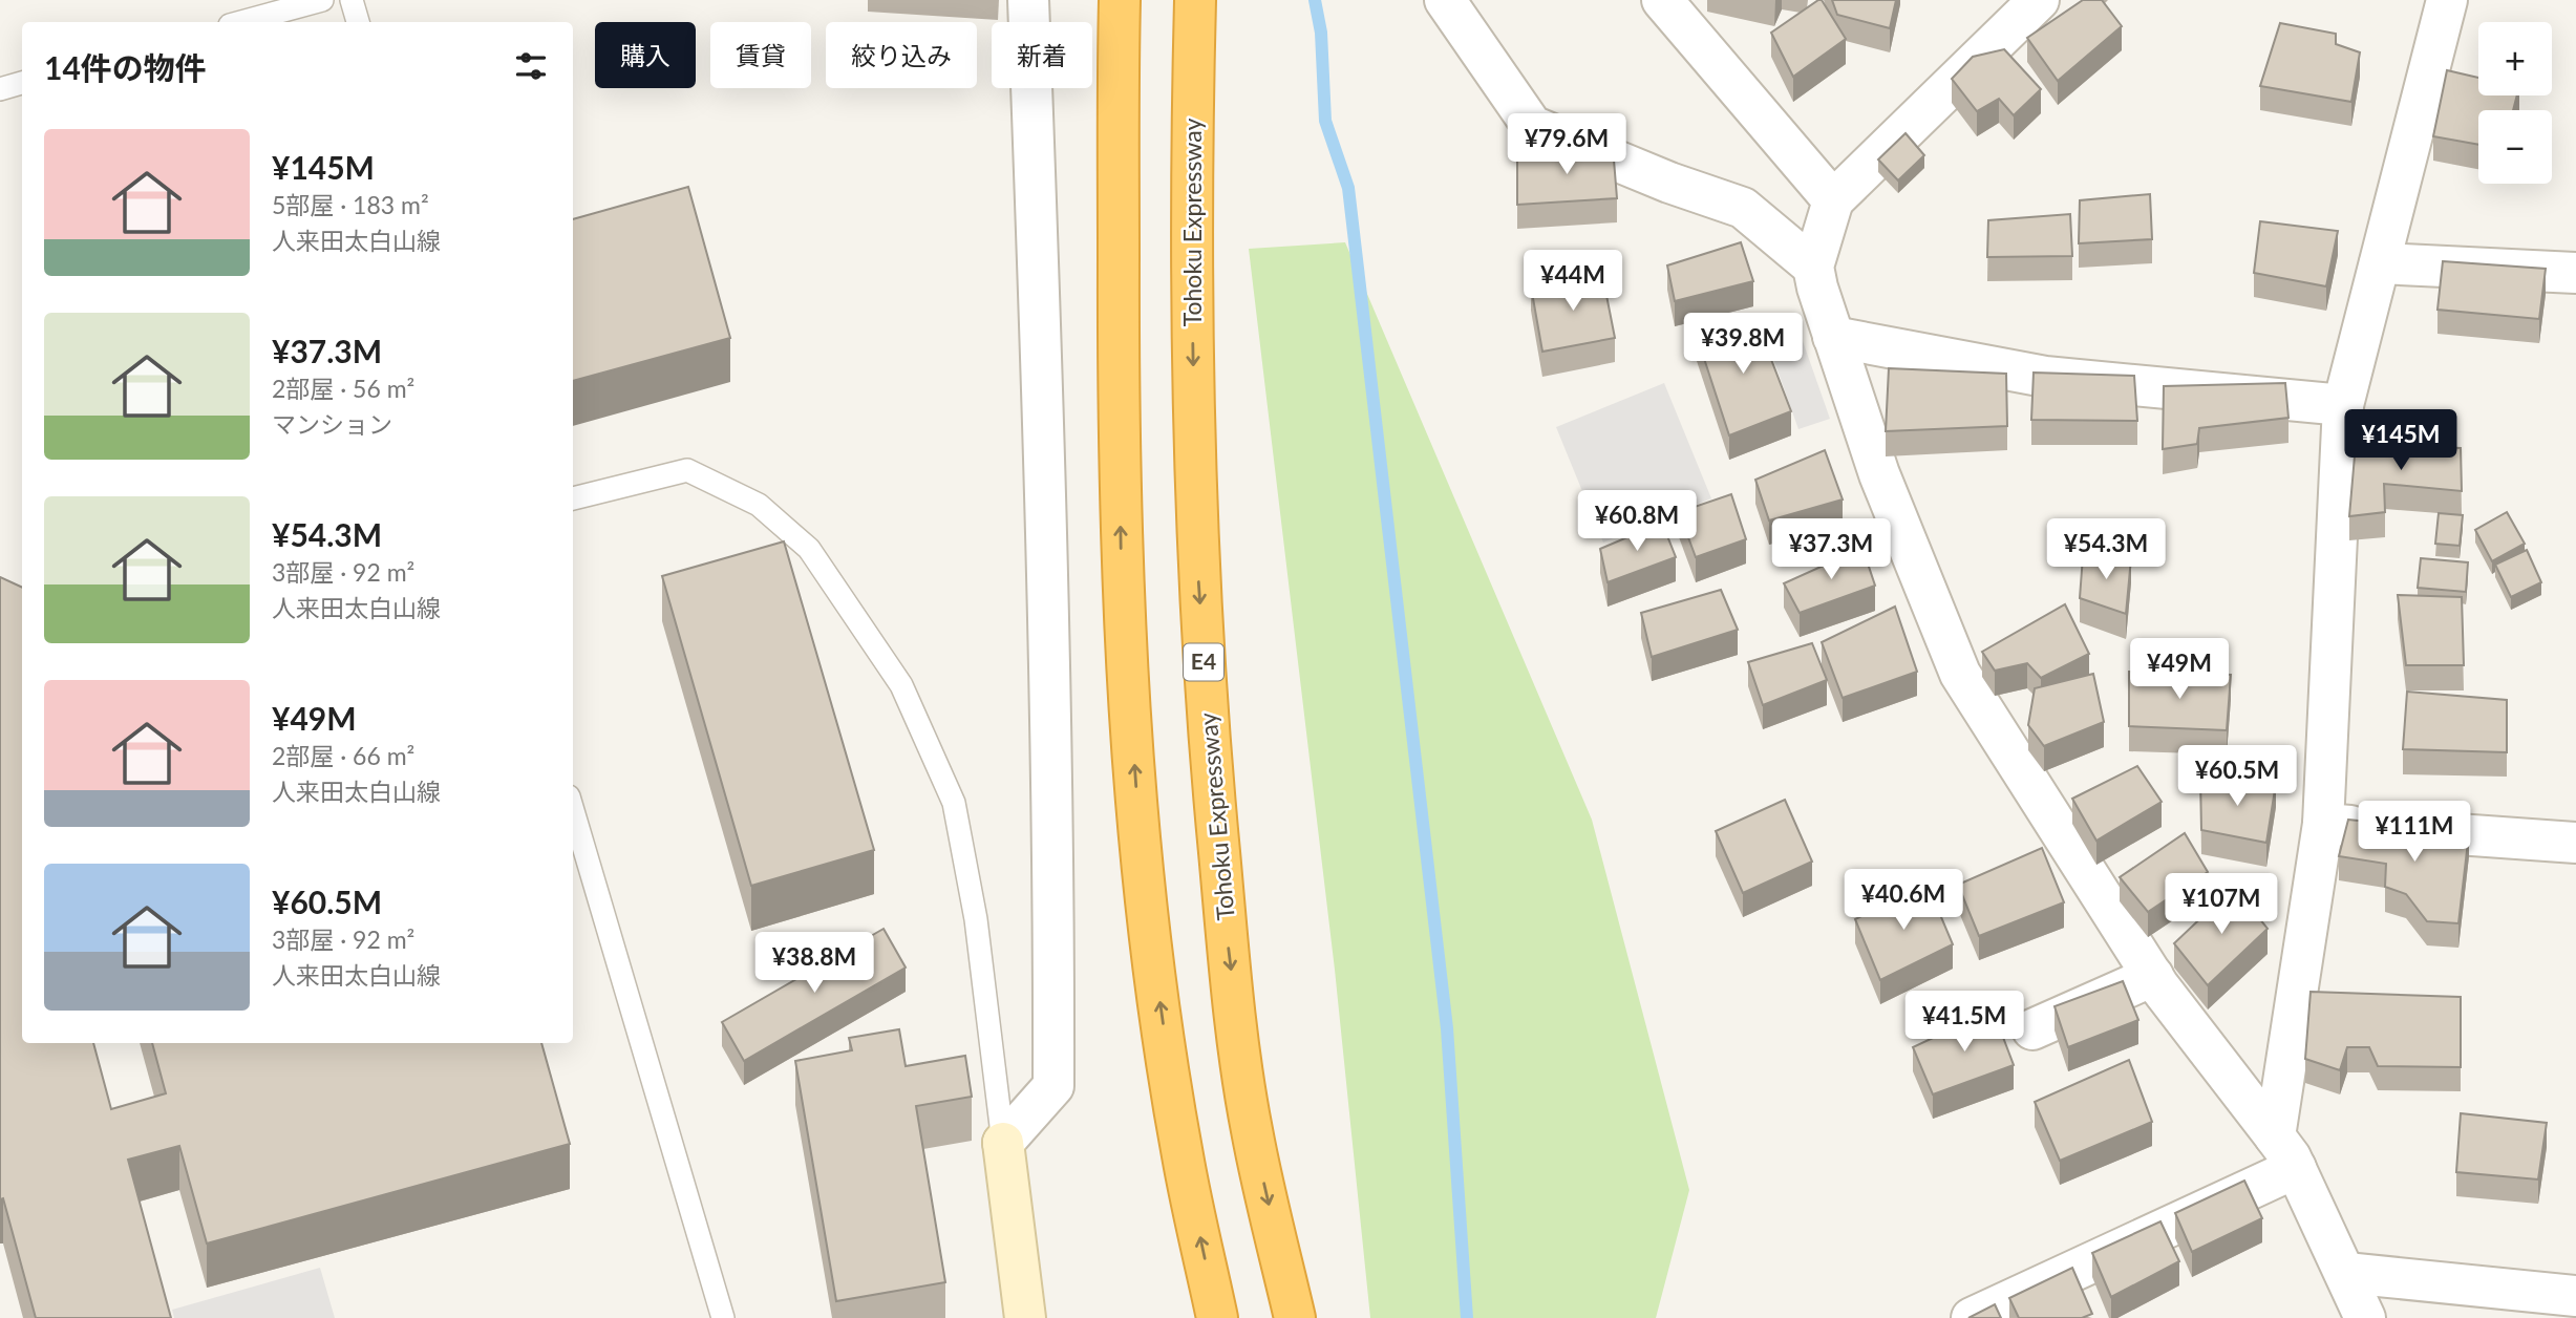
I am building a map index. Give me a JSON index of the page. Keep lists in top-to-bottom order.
{
  "streets": {
    "highway": ["Tohoku Expressway", "E4"]
  },
  "page": {
    "map_buttons": ["+", "−"],
    "chip": [
      "購入",
      "賃貸",
      "絞り込み",
      "新着"
    ],
    "heading": "14件の物件",
    "list": [
      {
        "name": "¥145M",
        "note": "5部屋 · 183 m² · 人来田太白山線"
      },
      {
        "name": "¥37.3M",
        "note": "2部屋 · 56 m² · マンション"
      },
      {
        "name": "¥54.3M",
        "note": "3部屋 · 92 m² · 人来田太白山線"
      },
      {
        "name": "¥49M",
        "note": "2部屋 · 66 m² · 人来田太白山線"
      },
      {
        "name": "¥60.5M",
        "note": "3部屋 · 92 m² · 人来田太白山線"
      }
    ],
    "price": [
      "¥79.6M",
      "¥44M",
      "¥39.8M",
      "¥145M",
      "¥60.8M",
      "¥37.3M",
      "¥54.3M",
      "¥49M",
      "¥60.5M",
      "¥111M",
      "¥40.6M",
      "¥107M",
      "¥38.8M",
      "¥41.5M"
    ]
  }
}
